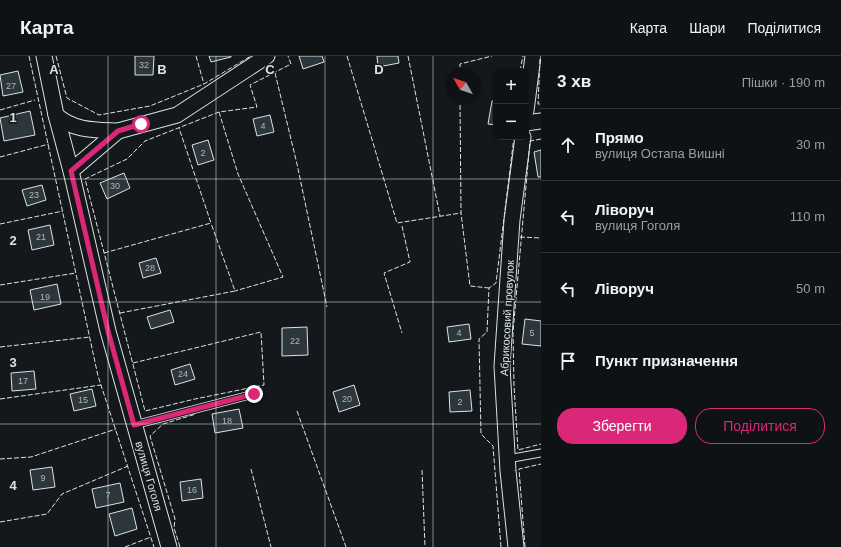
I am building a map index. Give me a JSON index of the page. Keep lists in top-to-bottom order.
{
  "streets": {
    "street": ["Абрикосовий провулок", "вулиця Гоголя"]
  },
  "house_numbers": [
    "32",
    "27",
    "4",
    "2",
    "30",
    "23",
    "21",
    "28",
    "19",
    "4",
    "5",
    "22",
    "24",
    "17",
    "20",
    "15",
    "2",
    "18",
    "9",
    "16",
    "7"
  ],
  "north": "top left",
  "page": {
    "header": "Карта",
    "nav": ["Карта", "Шари", "Поділитися"],
    "heading": ["3 хв", "Пішки · 190 m"],
    "map_buttons": ["+", "−"],
    "list": [
      ["Прямо", "вулиця Остапа Вишні", "30 m"],
      ["Ліворуч", "вулиця Гоголя", "110 m"],
      ["Ліворуч", "50 m"],
      "Пункт призначення"
    ],
    "buttons": ["Зберегти", "Поділитися"]
  },
  "grid": {
    "columns": [
      "A",
      "B",
      "C",
      "D"
    ],
    "rows": [
      "1",
      "2",
      "3",
      "4"
    ]
  }
}
